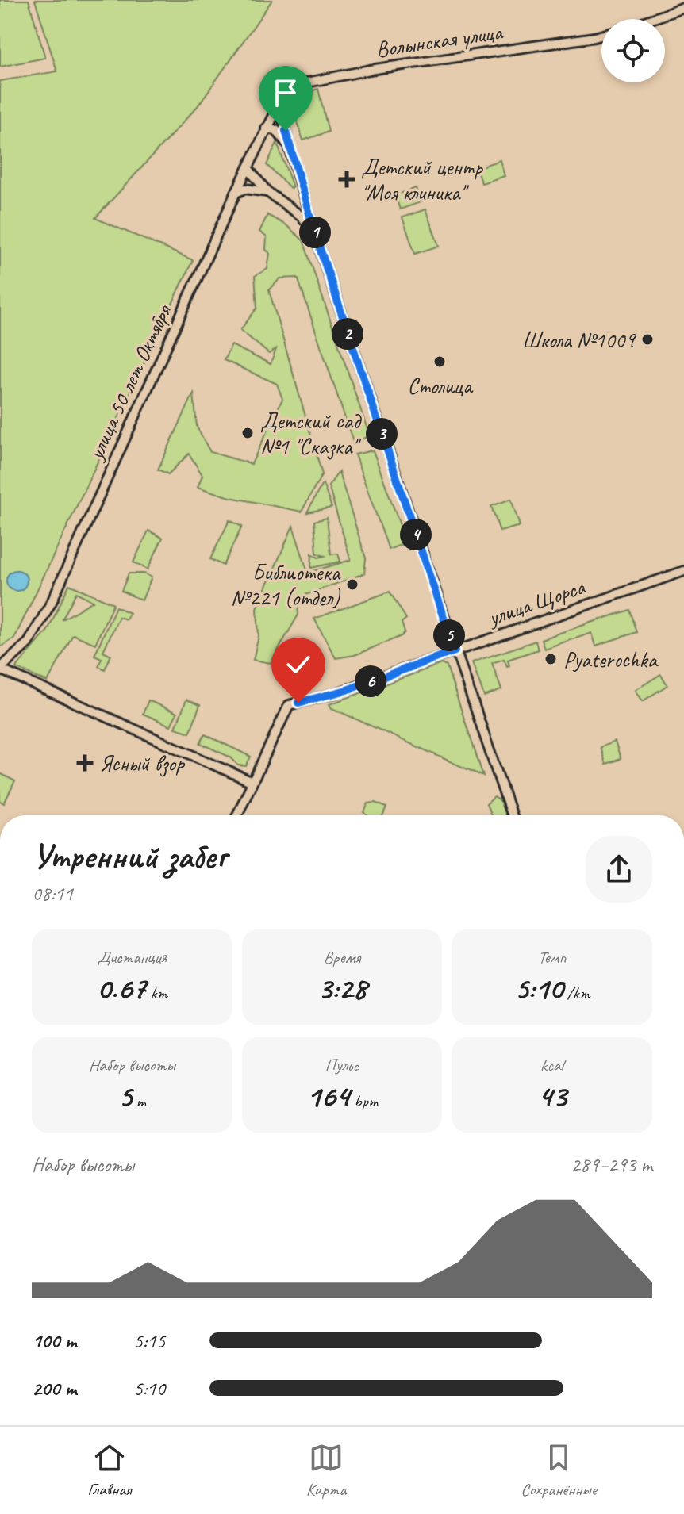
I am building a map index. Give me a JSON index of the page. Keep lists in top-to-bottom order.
{
  "streets": {
    "street": ["Волынская улица", "улица 50 лет Октября", "улица Щорса"]
  },
  "crossings": [
    ["Волынская улица", "улица 50 лет Октября"]
  ],
  "places": {
    "health": ["Детский центр \"Моя клиника\"", "Ясный взор"],
    "other": [
      "Школа №1009",
      "Столица",
      "Детский сад №1 \"Сказка\"",
      "Библиотека №221 (отдел)",
      "Pyaterochka"
    ]
  },
  "page": {
    "pins": [
      "1",
      "2",
      "3",
      "4",
      "5",
      "6"
    ],
    "heading": ["Утренний забег", "08:11"],
    "stats": [
      ["Дистанция", "0.67 km"],
      ["Время", "3:28"],
      ["Темп", "5:10 /km"],
      ["Набор высоты", "5 m"],
      ["Пульс", "164 bpm"],
      ["kcal", "43"]
    ],
    "chart": ["Набор высоты", "289–293 m"],
    "list": [
      {
        "name": "100 m",
        "note": "5:15"
      },
      {
        "name": "200 m",
        "note": "5:10"
      }
    ],
    "tabs": ["Главная", "Карта", "Сохранённые"]
  }
}
